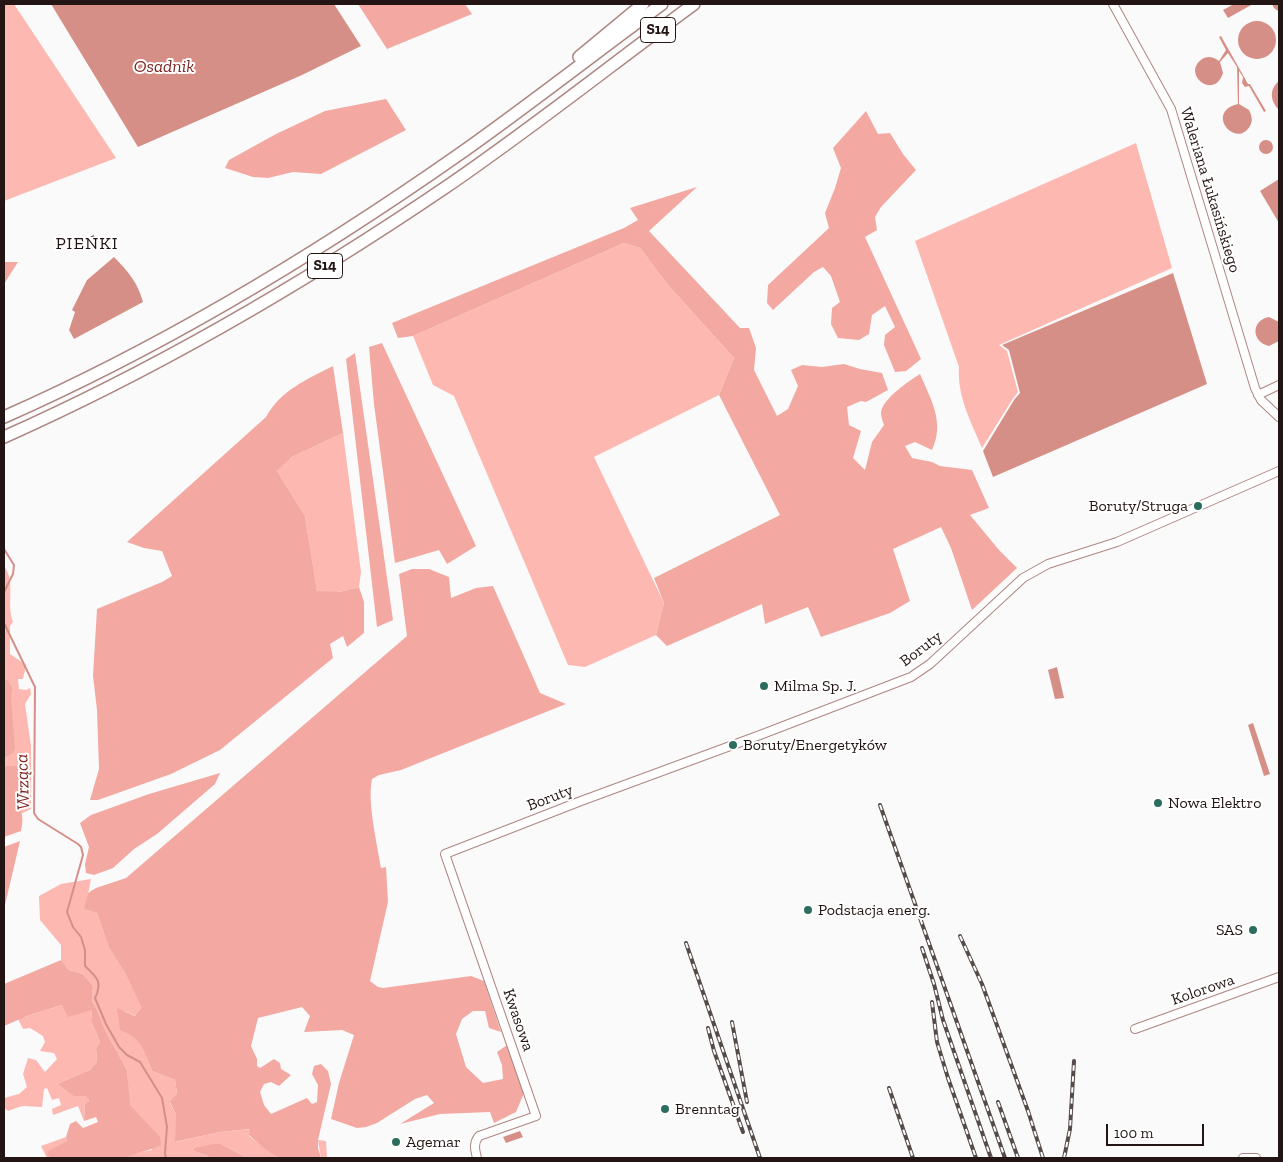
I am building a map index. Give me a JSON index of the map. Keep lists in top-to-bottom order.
{
  "streets": {
    "highway": ["S14"],
    "street": [
      "Waleriana Łukasińskiego",
      "Boruty",
      "Kolorowa",
      "Kwasowa"
    ]
  },
  "crossings": [
    ["Boruty", "Kwasowa"]
  ],
  "districts": ["PIEŃKI"],
  "water": ["Osadnik", "Wrząca"],
  "places": [
    "Boruty/Struga",
    "Milma Sp. J.",
    "Boruty/Energetyków",
    "Nowa Elektro",
    "Podstacja energ.",
    "SAS",
    "Brenntag",
    "Agemar"
  ],
  "scale_bar": "100 m"
}
